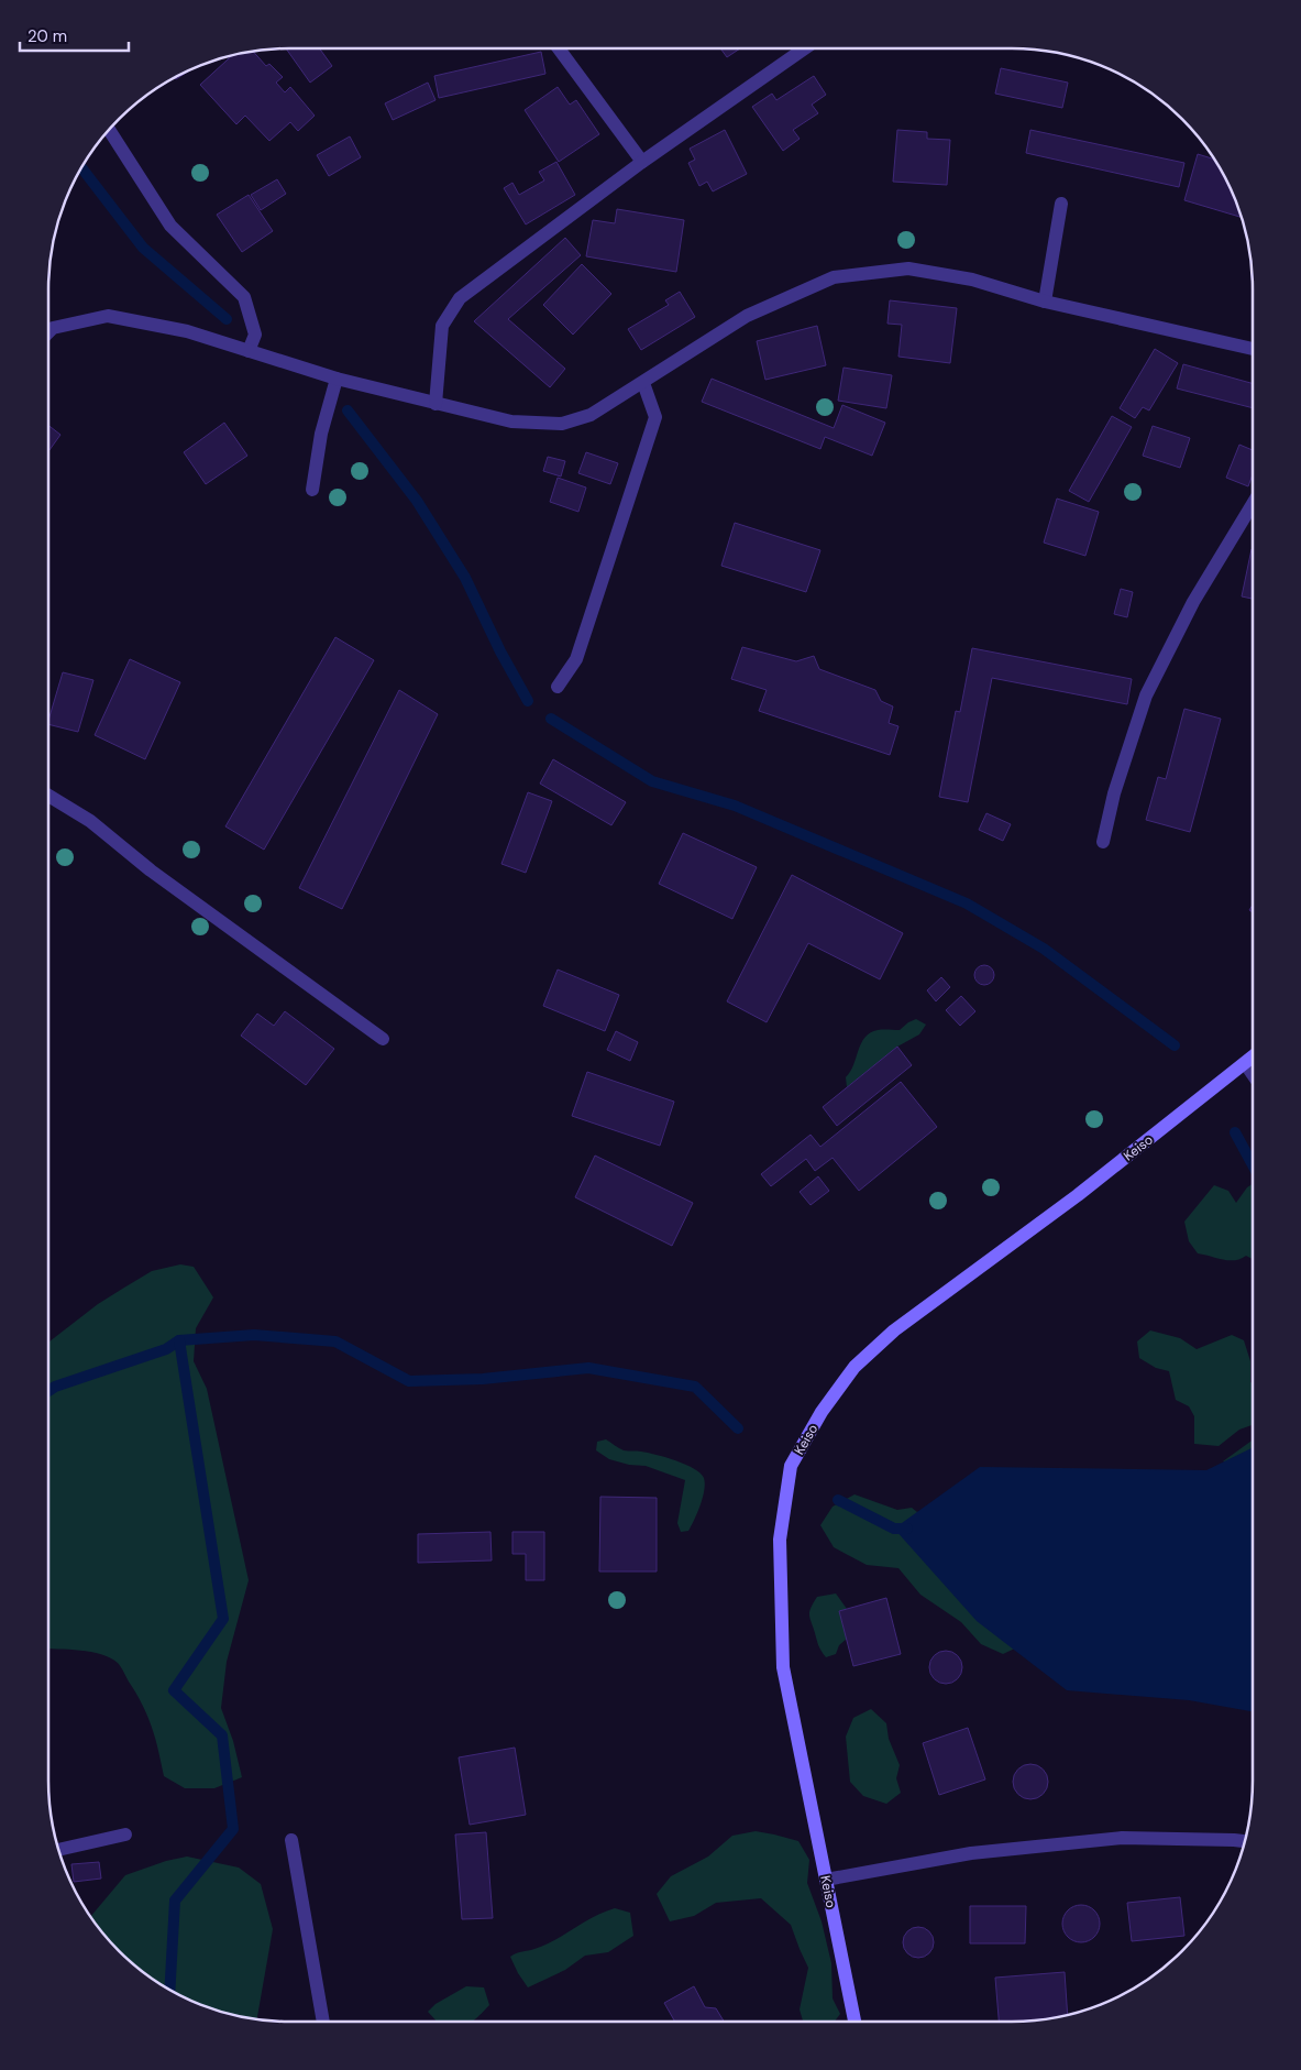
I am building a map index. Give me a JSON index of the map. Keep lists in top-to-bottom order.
{
  "streets": {
    "street": ["Keiso"]
  },
  "scale_bar": "20 m"
}
